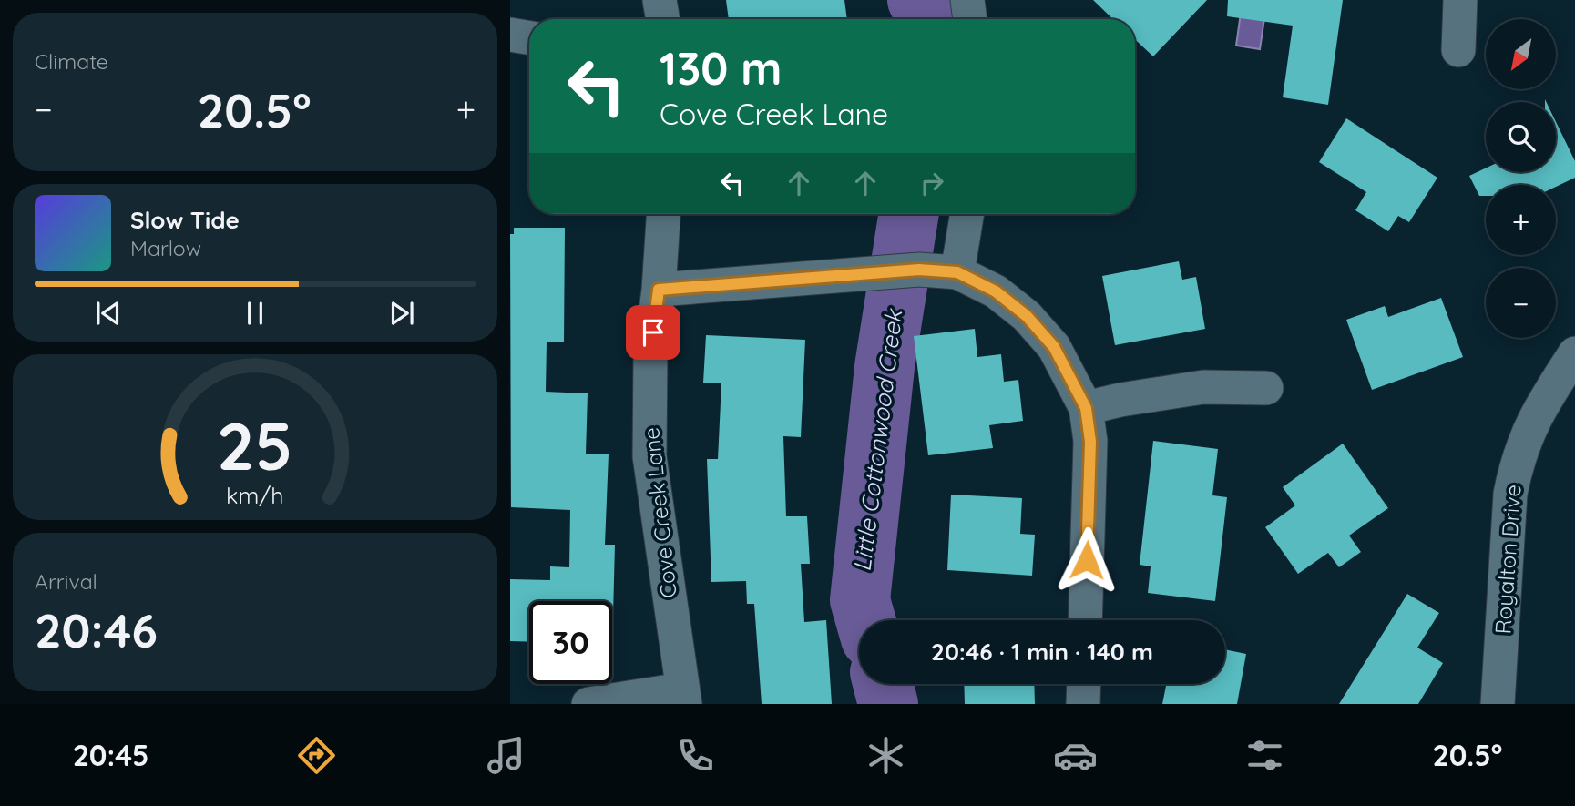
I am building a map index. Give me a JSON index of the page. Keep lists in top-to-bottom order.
{
  "streets": {
    "street": ["Cove Creek Lane", "Royalton Drive"]
  },
  "water": ["Little Cottonwood Creek"],
  "north": "bottom left",
  "page": {
    "tile": [
      "Climate",
      ["Arrival", "20:46"]
    ],
    "map_buttons": ["+", "−"],
    "turn": ["130 m", "Cove Creek Lane"],
    "heat": ["−", "20.5°", "+"],
    "song": ["Slow Tide", "Marlow"],
    "limit": "30",
    "trip": "20:46 · 1 min · 140 m",
    "tabs": ["20:45", "20.5°"],
    "gauge": ["25", "km/h"]
  }
}
